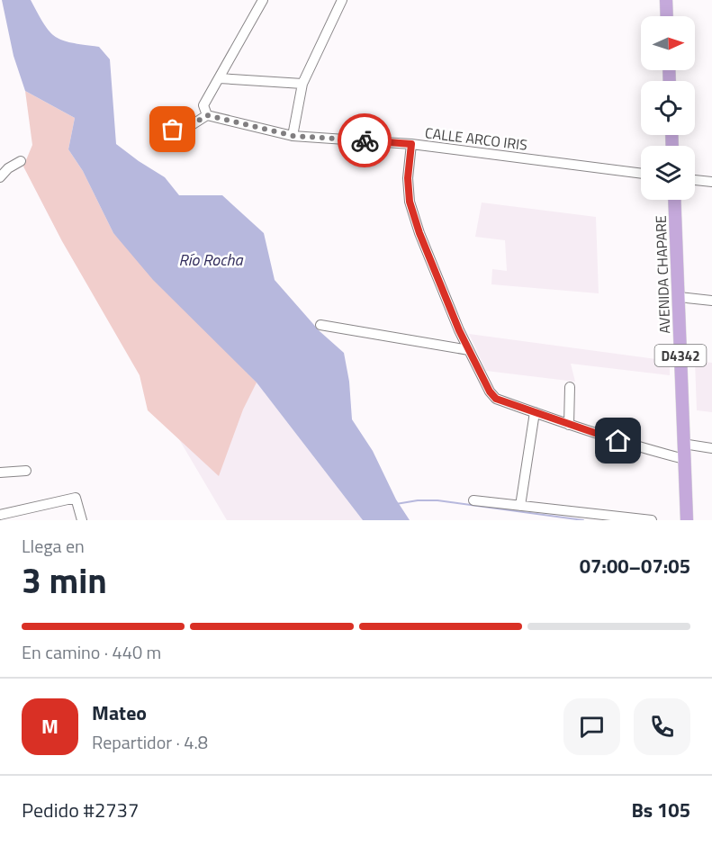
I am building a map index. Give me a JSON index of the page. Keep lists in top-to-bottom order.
{
  "streets": {
    "main road": ["AVENIDA CHAPARE", "D4342"],
    "street": ["CALLE ARCO IRIS"]
  },
  "water": ["Río Rocha"],
  "north": "right",
  "page": {
    "heading": ["3 min", "Llega en", "07:00–07:05"],
    "panel": [
      "Mateo",
      "Repartidor · 4.8",
      "Pedido #2737",
      "Bs 105"
    ],
    "bar": "En camino · 440 m",
    "round": "M"
  }
}
